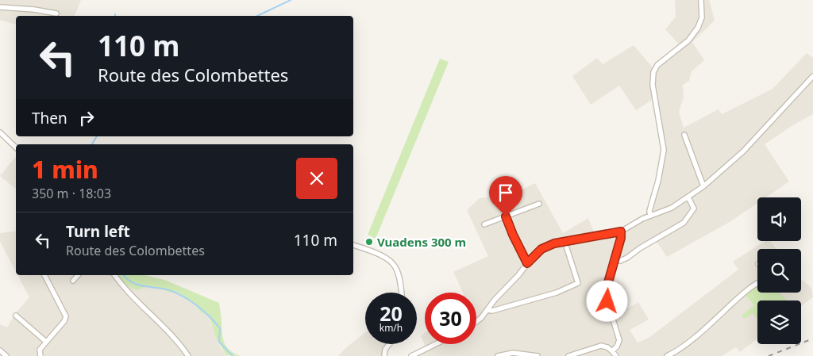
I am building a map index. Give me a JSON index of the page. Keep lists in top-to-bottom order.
{
  "places": ["Vuadens 300 m"],
  "page": {
    "turn": ["110 m", "Route des Colombettes"],
    "then": "Then",
    "heading": ["1 min", "350 m · 18:03"],
    "list": [
      {
        "name": "Turn left",
        "note": "Route des Colombettes",
        "value": "110 m"
      }
    ],
    "speed": "20 km/h",
    "limit": "30"
  }
}
